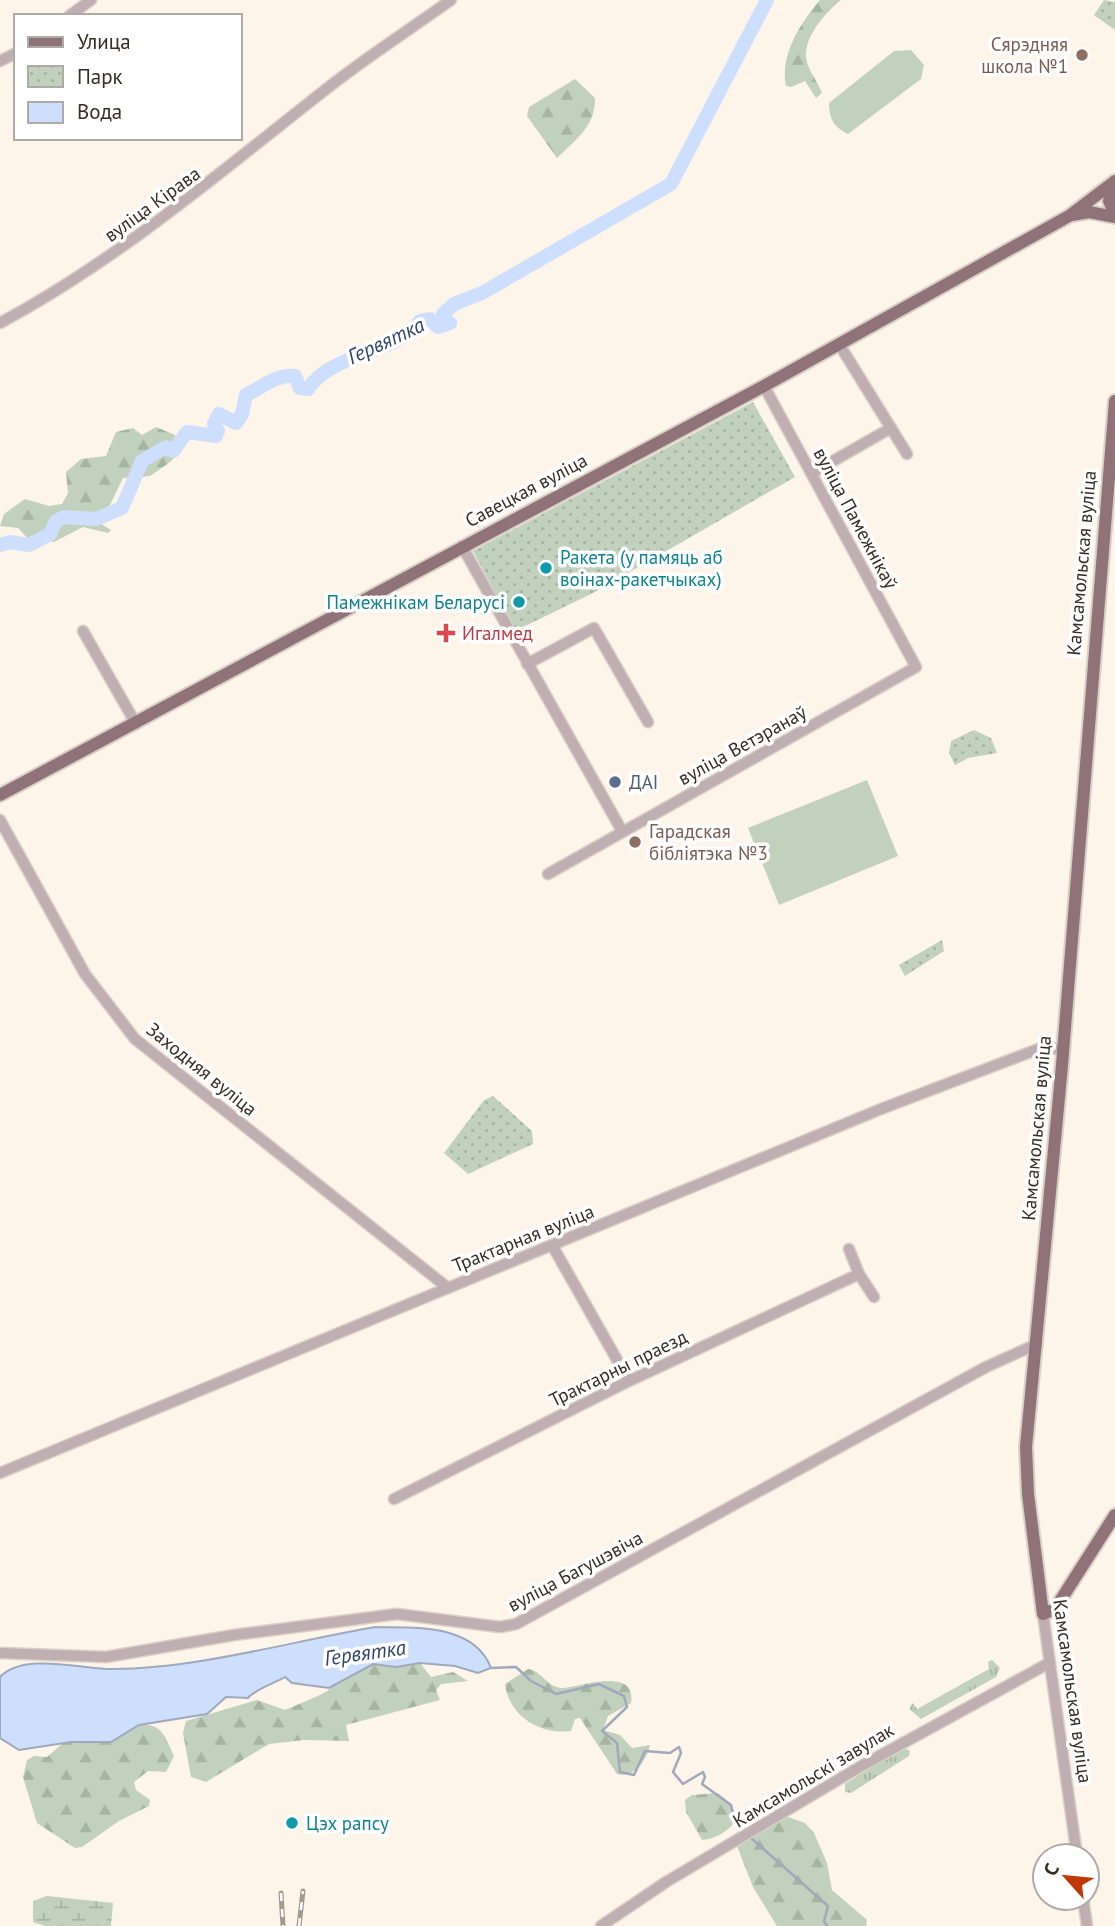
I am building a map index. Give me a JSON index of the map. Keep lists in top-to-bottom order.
{
  "streets": {
    "main road": ["Савецкая вуліца", "Камсамольская вуліца"],
    "street": [
      "вуліца Кірава",
      "вуліца Памежнікаў",
      "вуліца Ветэранаў",
      "Заходняя вуліца",
      "Трактарная вуліца",
      "Трактарны праезд",
      "вуліца Багушэвіча",
      "Камсамольскі завулак"
    ]
  },
  "crossings": [
    ["Савецкая вуліца", "вуліца Памежнікаў"],
    ["вуліца Памежнікаў", "вуліца Ветэранаў"],
    ["Камсамольская вуліца", "Трактарная вуліца"],
    ["Камсамольская вуліца", "вуліца Багушэвіча"],
    ["Камсамольская вуліца", "Камсамольскі завулак"],
    ["Заходняя вуліца", "Трактарная вуліца"]
  ],
  "water": ["Гервятка"],
  "places": {
    "other": [
      "Сярэдняя школа №1",
      "Ракета (у памяць аб воінах-ракетчыках)",
      "Памежнікам Беларусі",
      "ДАІ",
      "Гарадская бібліятэка №3",
      "Цэх рапсу"
    ],
    "health": ["Игалмед"]
  },
  "legend": ["Улица", "Парк", "Вода"],
  "north": "top left"
}
